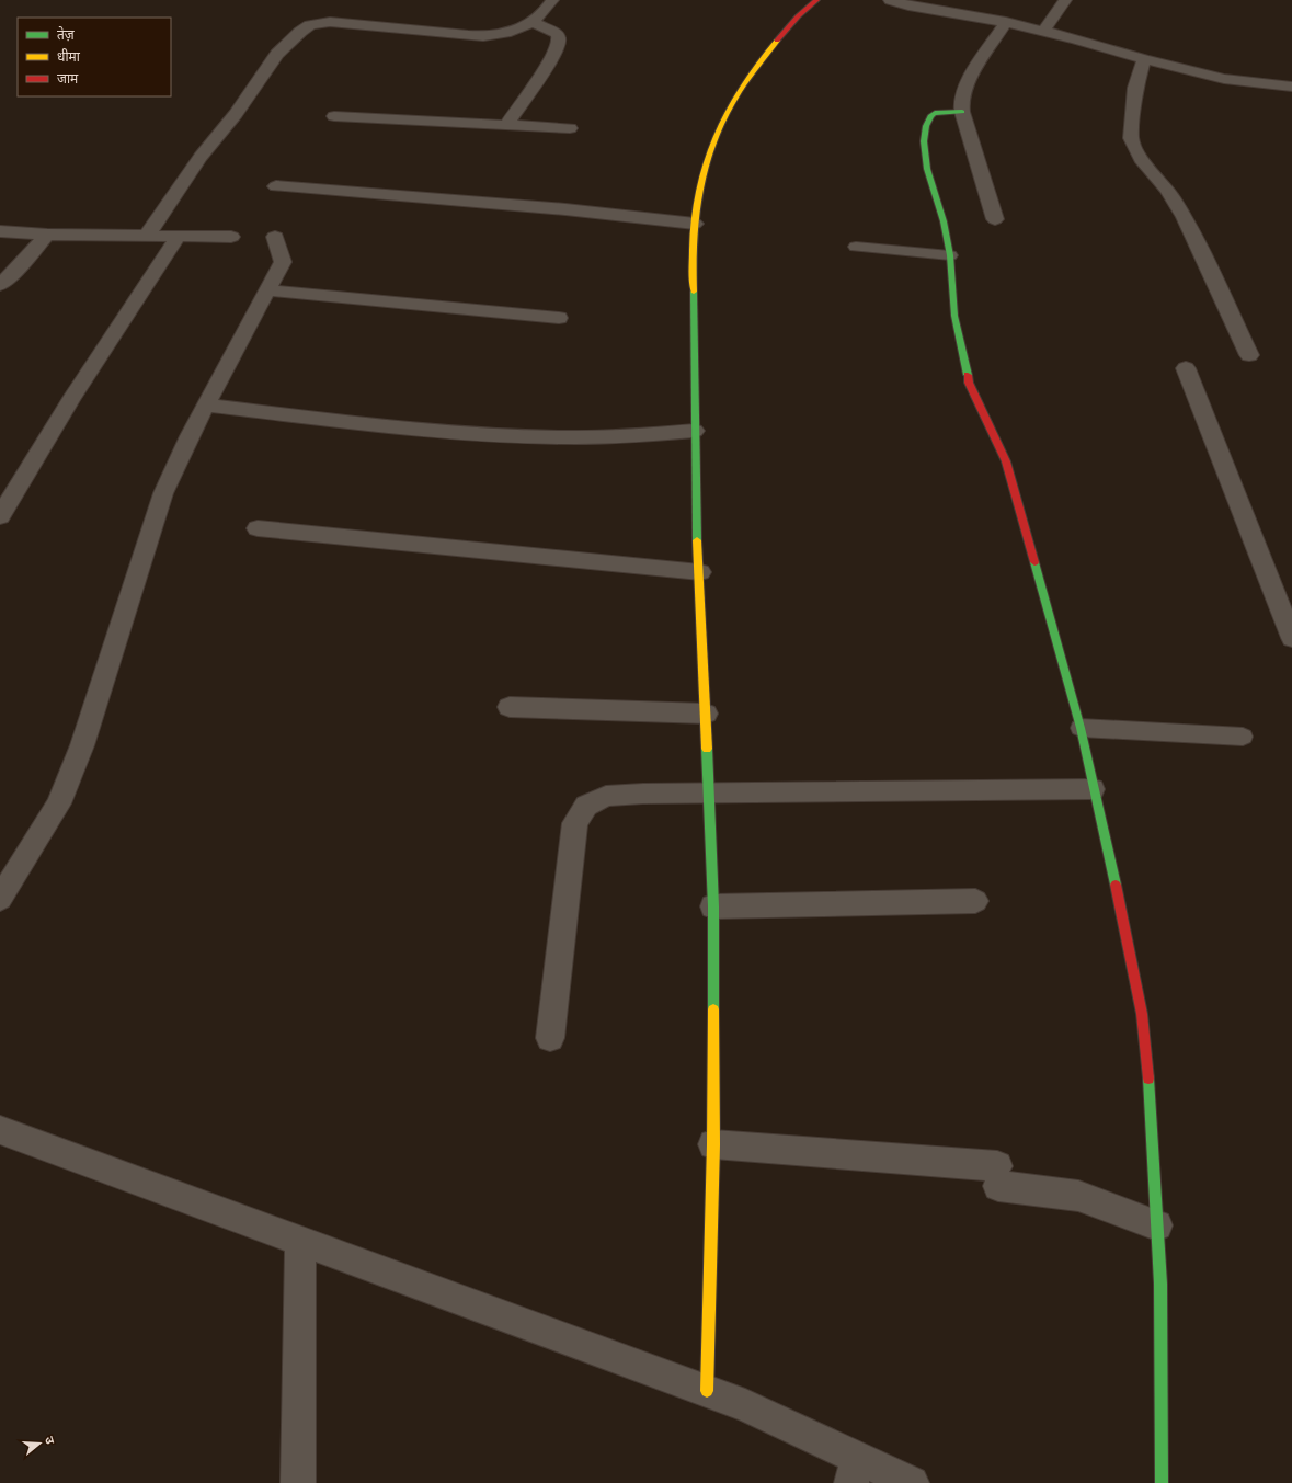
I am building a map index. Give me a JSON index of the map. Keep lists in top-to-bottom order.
{
  "legend": ["तेज़", "धीमा", "जाम"],
  "north": "right"
}
